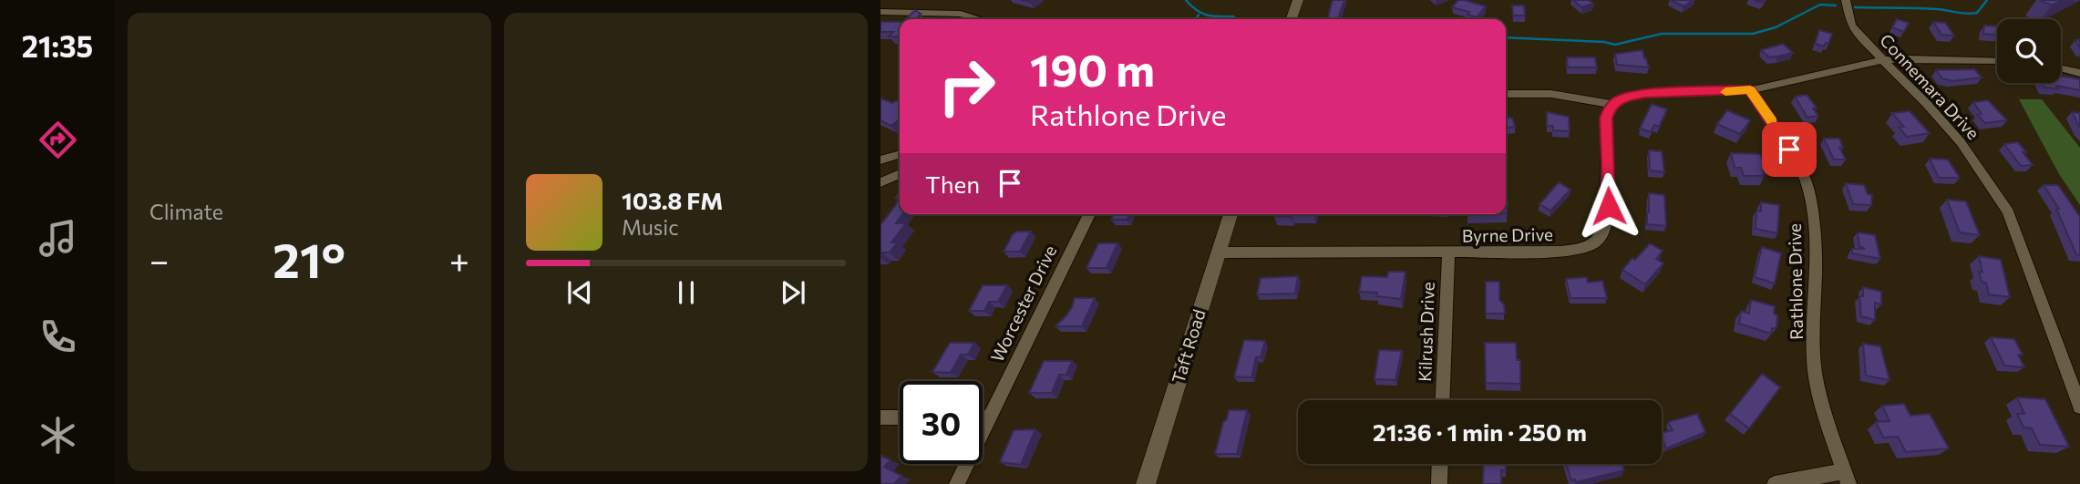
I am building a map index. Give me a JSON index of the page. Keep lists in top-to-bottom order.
{
  "streets": {
    "street": [
      "Connemara Drive",
      "Byrne Drive",
      "Rathlone Drive",
      "Worcester Drive",
      "Kilrush Drive",
      "Taft Road"
    ]
  },
  "crossings": [
    ["Byrne Drive", "Kilrush Drive"],
    ["Byrne Drive", "Taft Road"]
  ],
  "page": {
    "tabs": "21:35",
    "tile": "Climate",
    "turn": ["190 m", "Rathlone Drive"],
    "then": "Then",
    "song": ["103.8 FM", "Music"],
    "heat": ["−", "21°", "+"],
    "limit": "30",
    "trip": "21:36 · 1 min · 250 m"
  }
}
